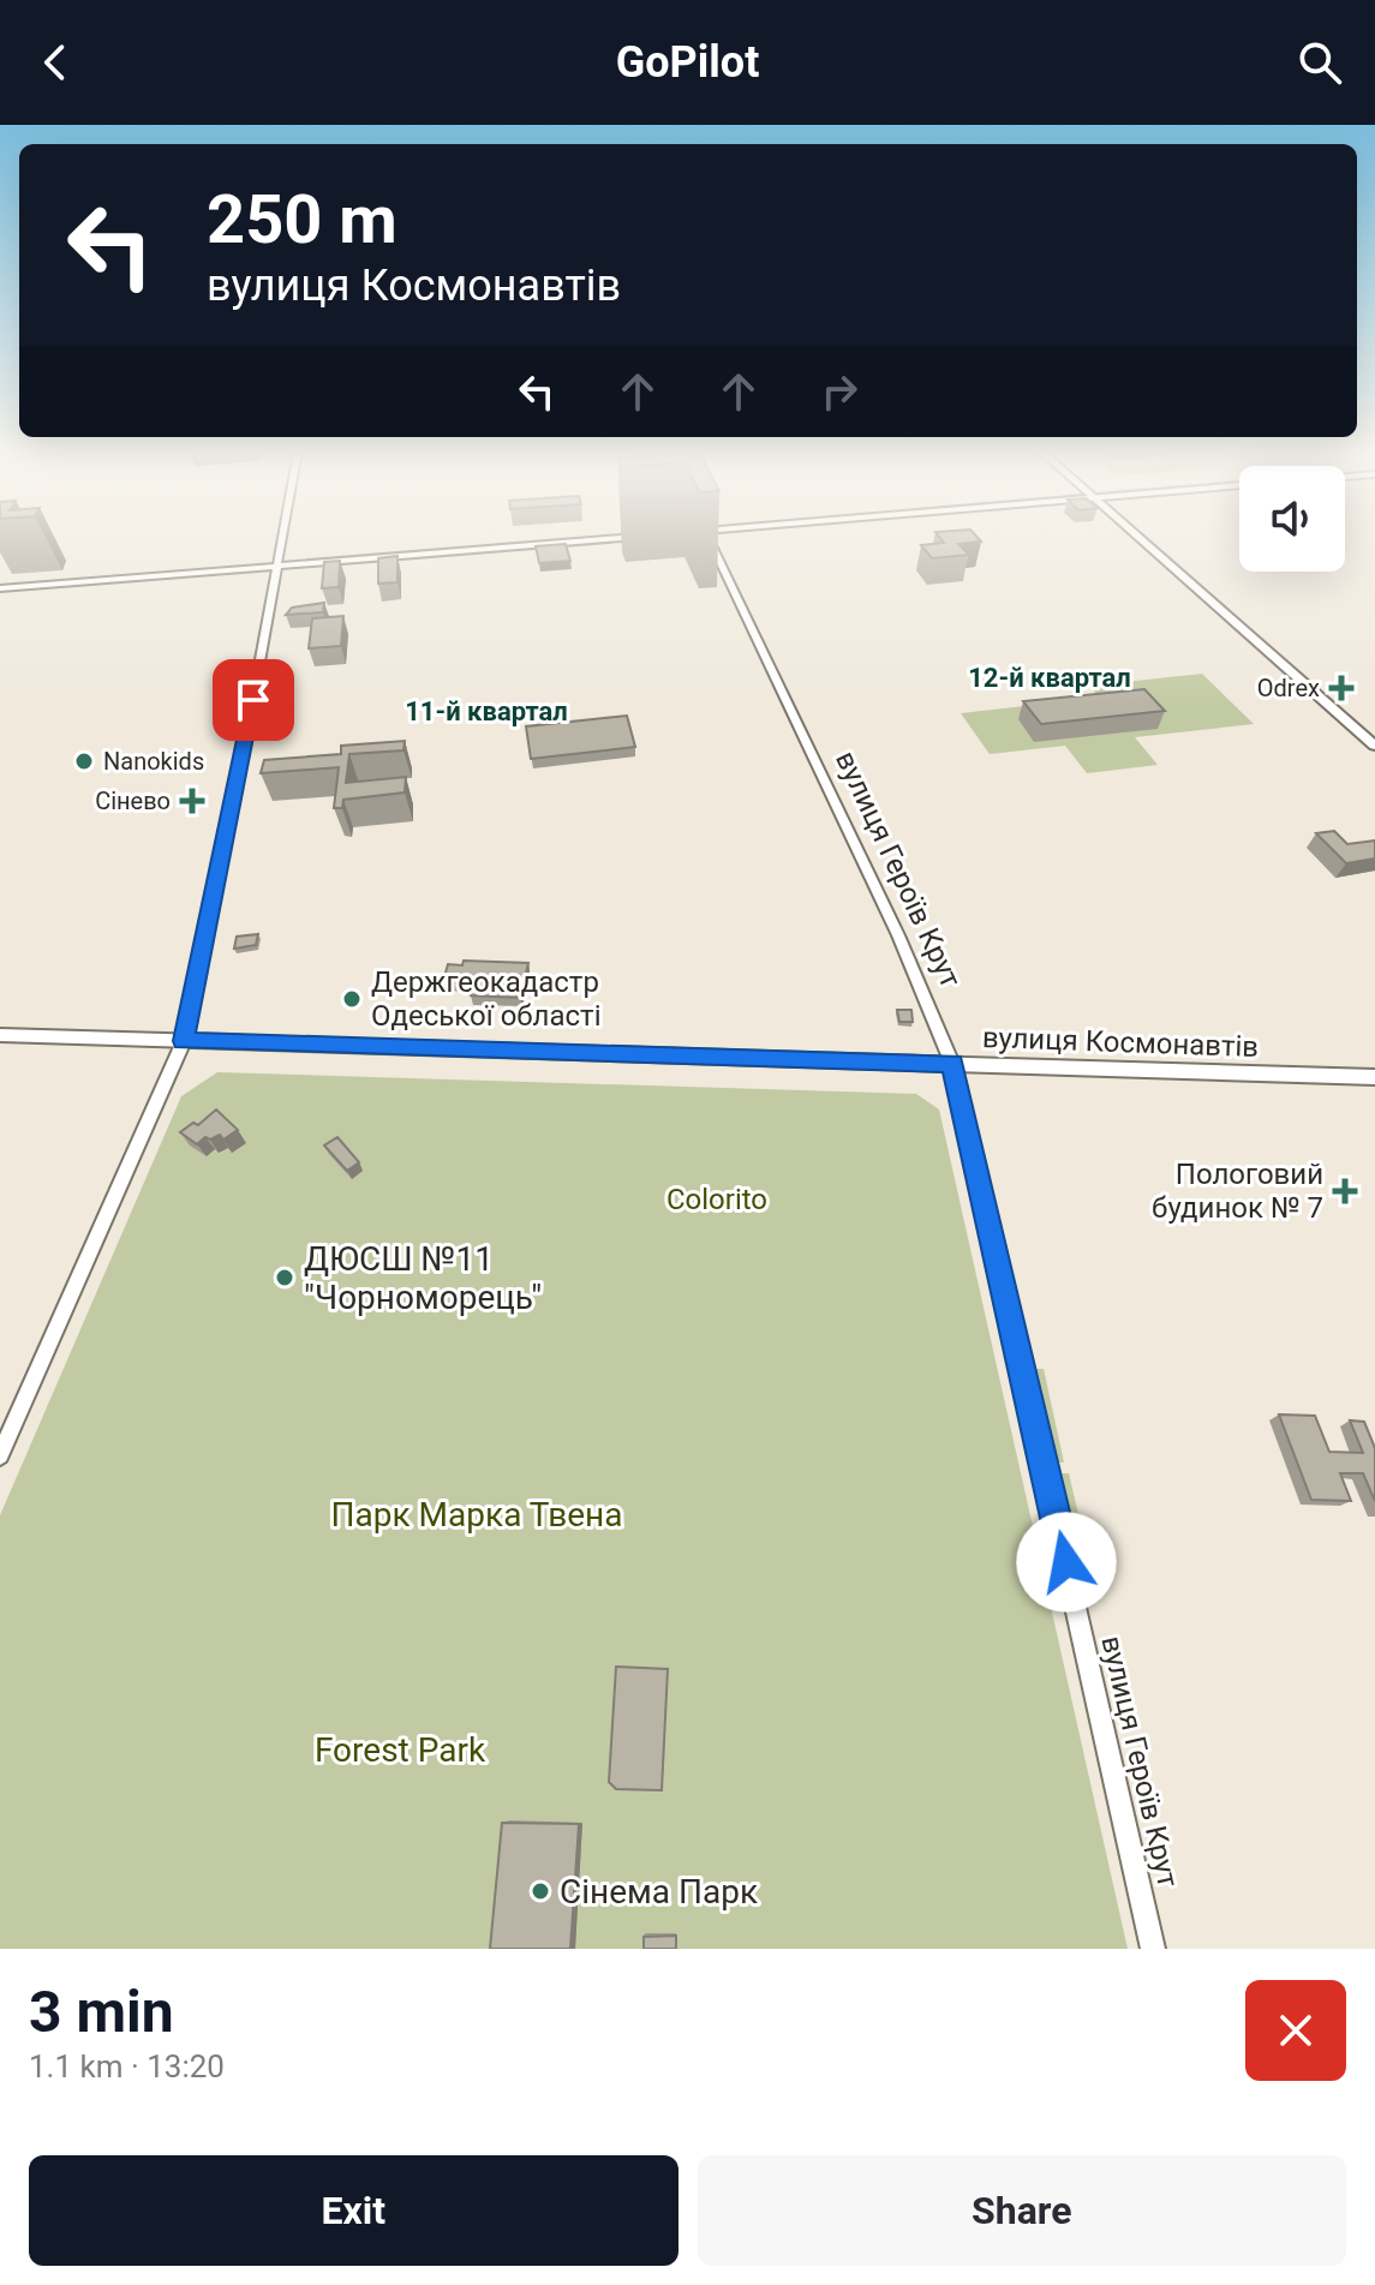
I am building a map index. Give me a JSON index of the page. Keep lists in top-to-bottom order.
{
  "streets": {
    "main road": ["вулиця Космонавтів"],
    "street": ["вулиця Героїв Крут"]
  },
  "crossings": [
    ["вулиця Героїв Крут", "вулиця Космонавтів"]
  ],
  "districts": ["12-й квартал", "11-й квартал"],
  "parks": ["Colorito", "Парк Марка Твена", "Forest Park"],
  "places": {
    "health": ["Odrex", "Сінево", "Пологовий будинок № 7"],
    "other": [
      "Nanokids",
      "Держгеокадастр Одеської області",
      "ДЮСШ №11 \"Чорноморець\"",
      "Сінема Парк"
    ]
  },
  "page": {
    "header": "GoPilot",
    "turn": ["250 m", "вулиця Космонавтів"],
    "heading": ["3 min", "1.1 km · 13:20"],
    "buttons": ["Exit", "Share"]
  }
}
